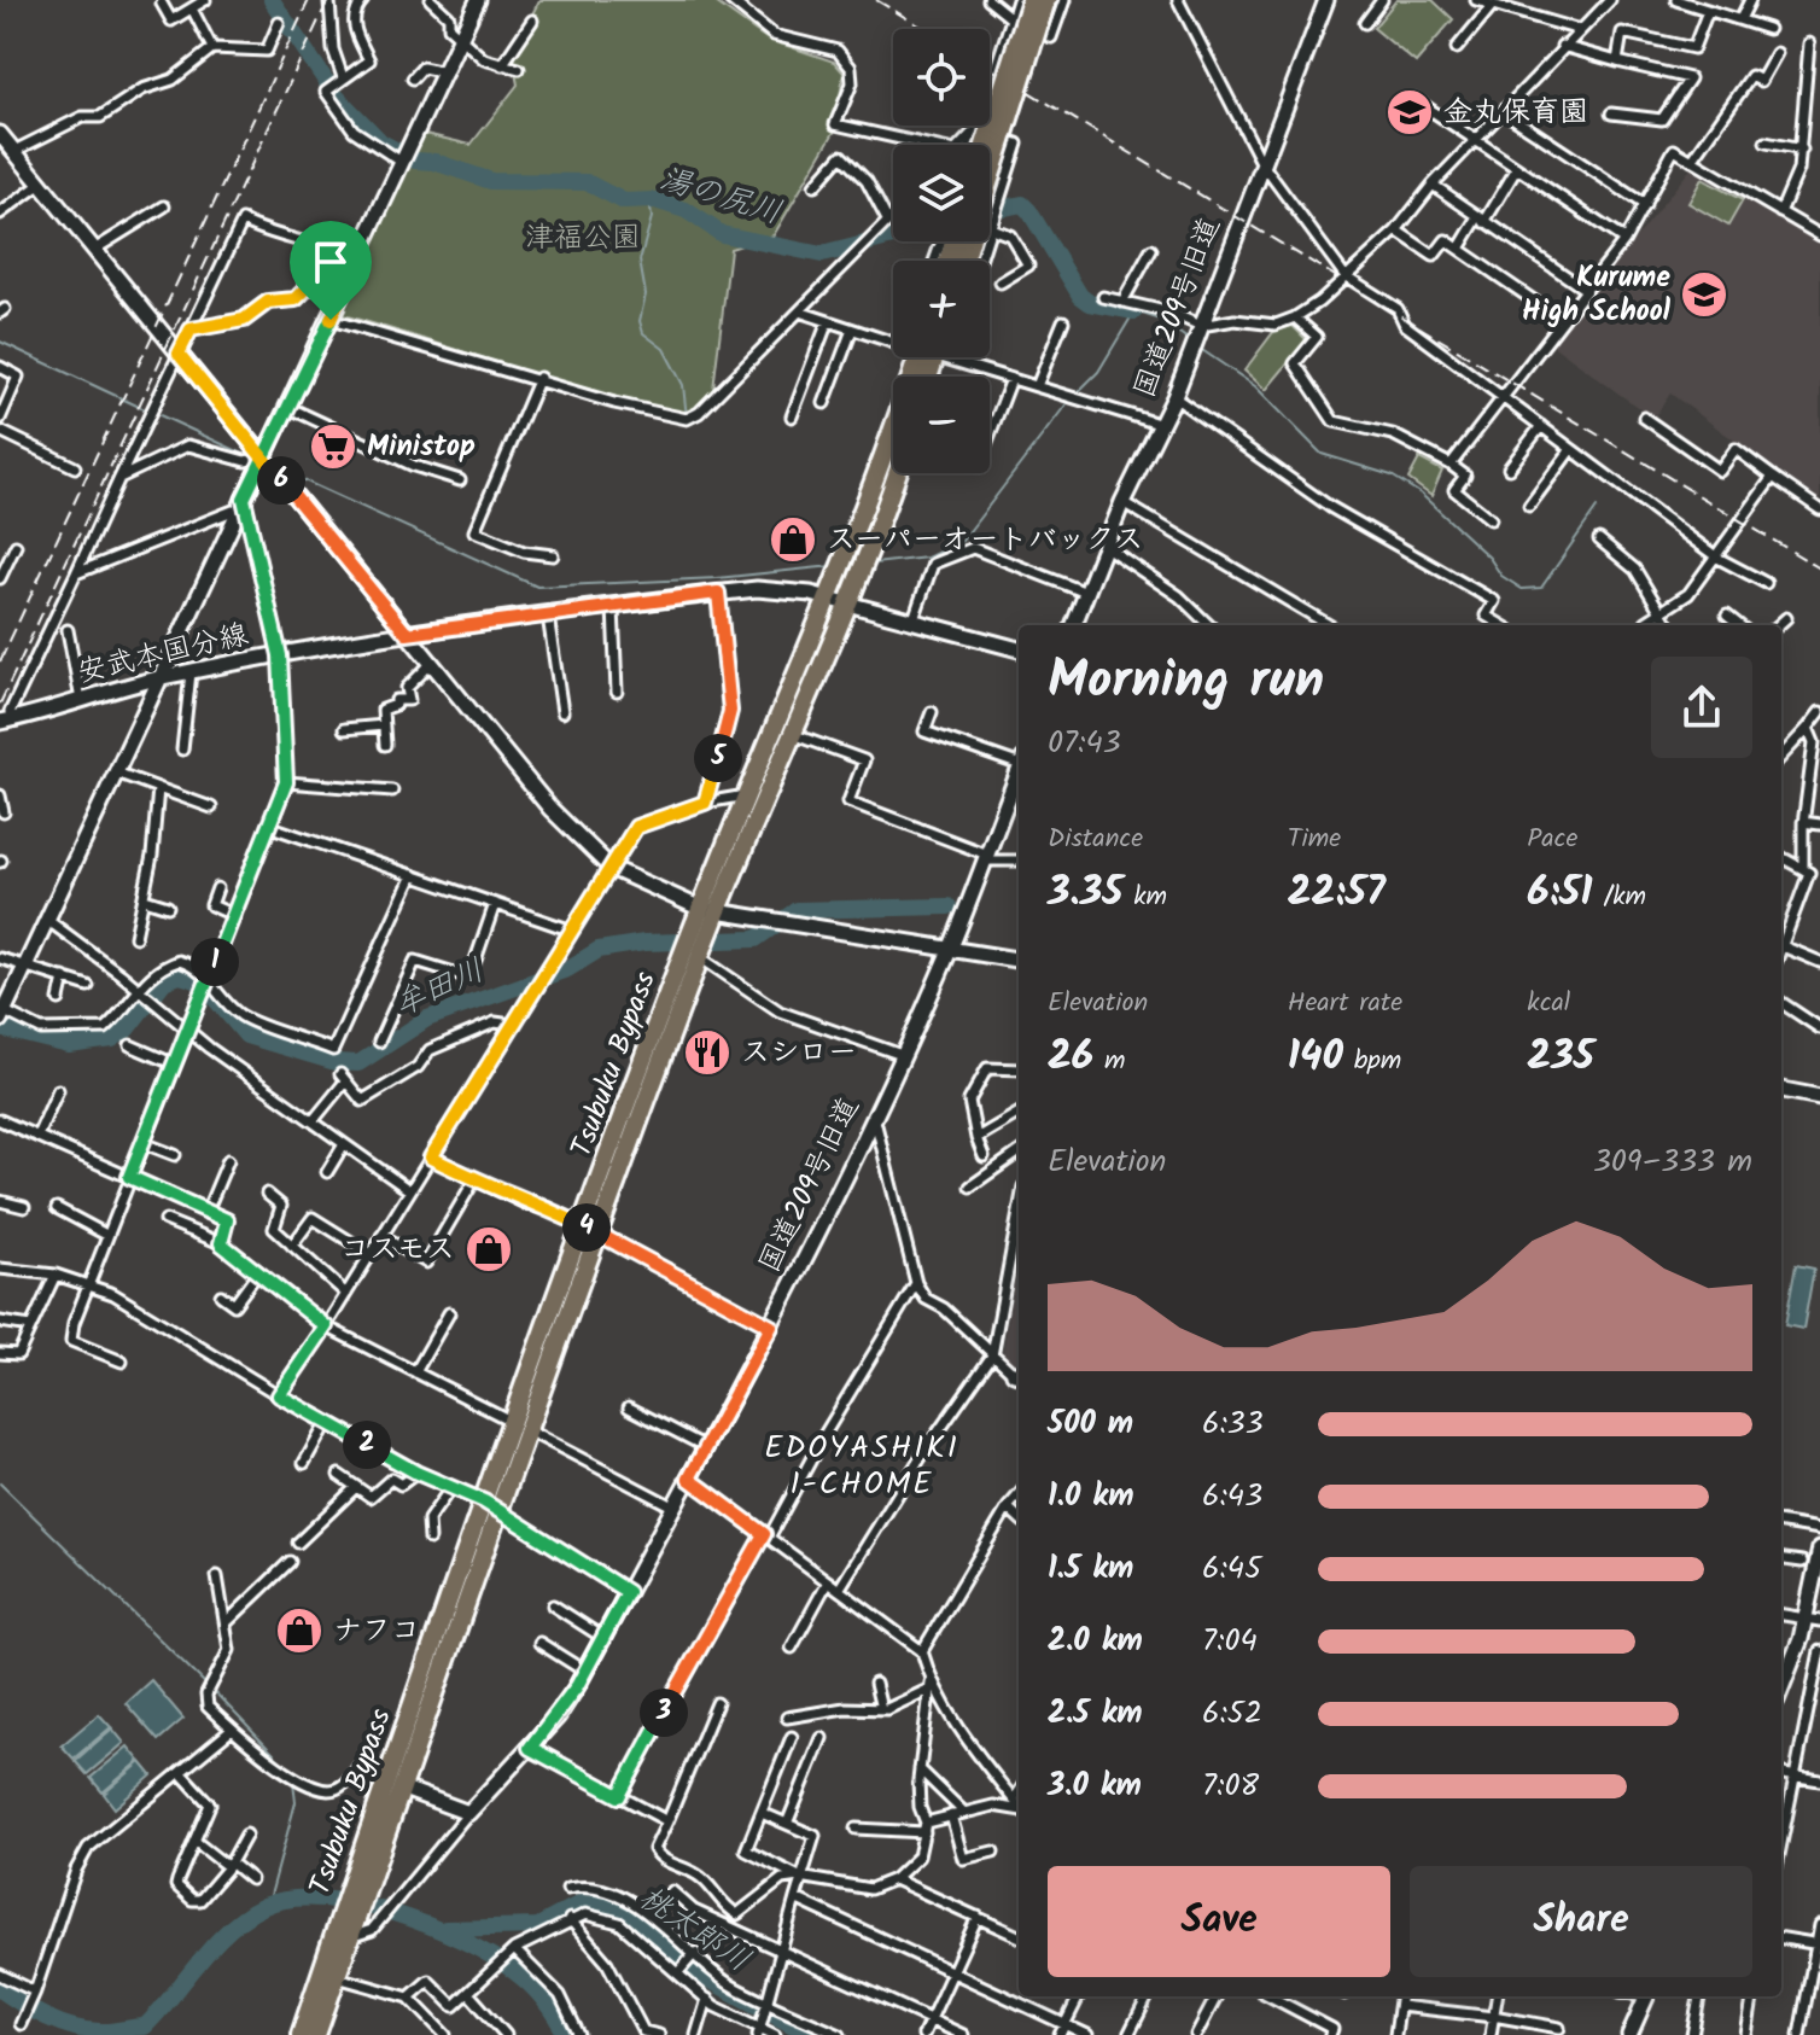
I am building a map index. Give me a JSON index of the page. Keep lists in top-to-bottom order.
{
  "streets": {
    "highway": ["Tsubuku Bypass"],
    "street": ["国道209号旧道", "安武本国分線"]
  },
  "crossings": [
    ["安武本国分線", "Tsubuku Bypass"]
  ],
  "districts": ["EDOYASHIKI 1-CHOME"],
  "water": ["湯の尻川", "牟田川", "桃太郎川"],
  "parks": ["津福公園"],
  "places": {
    "school or university": ["金丸保育園", "Kurume High School"],
    "supermarket": ["Ministop"],
    "shop": ["スーパーオートバックス", "コスモス", "ナフコ"],
    "restaurant": ["スシロー"]
  },
  "page": {
    "map_buttons": ["+", "−"],
    "pins": [
      "6",
      "5",
      "1",
      "4",
      "2",
      "3"
    ],
    "heading": ["Morning run", "07:43"],
    "stats": [
      ["Distance", "3.35 km"],
      ["Time", "22:57"],
      ["Pace", "6:51 /km"],
      ["Elevation", "26 m"],
      ["Heart rate", "140 bpm"],
      ["kcal", "235"]
    ],
    "chart": ["Elevation", "309–333 m"],
    "list": [
      {
        "name": "500 m",
        "note": "6:33"
      },
      {
        "name": "1.0 km",
        "note": "6:43"
      },
      {
        "name": "1.5 km",
        "note": "6:45"
      },
      {
        "name": "2.0 km",
        "note": "7:04"
      },
      {
        "name": "2.5 km",
        "note": "6:52"
      },
      {
        "name": "3.0 km",
        "note": "7:08"
      }
    ],
    "buttons": ["Save", "Share"]
  }
}
